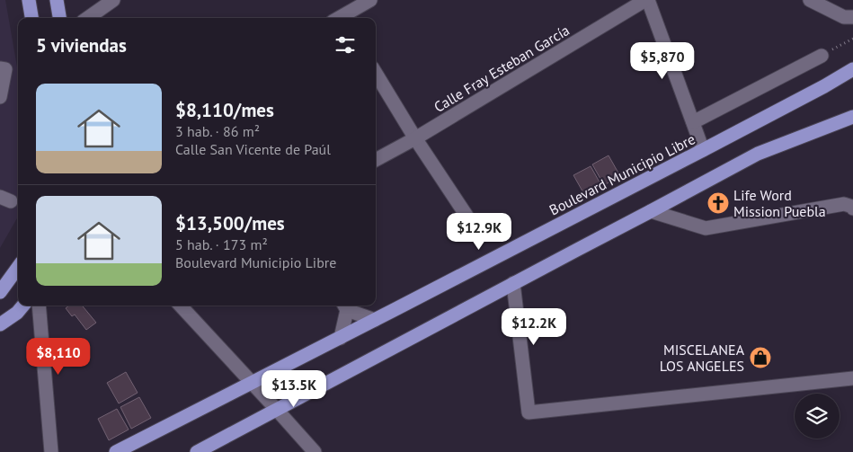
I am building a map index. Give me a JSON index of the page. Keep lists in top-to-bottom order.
{
  "streets": {
    "main road": ["Boulevard Municipio Libre"],
    "street": ["Calle Fray Esteban García"]
  },
  "places": {
    "church": ["Life Word Mission Puebla"],
    "shop": ["MISCELANEA LOS ANGELES"]
  },
  "page": {
    "heading": "5 viviendas",
    "price": [
      "$5,870",
      "$12.9K",
      "$12.2K",
      "$8,110",
      "$13.5K"
    ],
    "list": [
      {
        "name": "$8,110/mes",
        "note": "3 hab. · 86 m² · Calle San Vicente de Paúl"
      },
      {
        "name": "$13,500/mes",
        "note": "5 hab. · 173 m² · Boulevard Municipio Libre"
      }
    ]
  }
}
